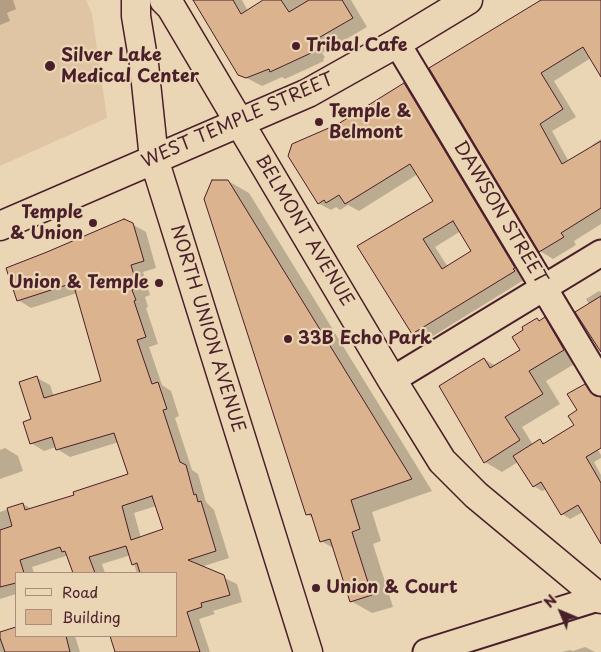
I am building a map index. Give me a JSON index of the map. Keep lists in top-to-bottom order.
{
  "streets": {
    "street": [
      "WEST TEMPLE STREET",
      "DAWSON STREET",
      "BELMONT AVENUE",
      "NORTH UNION AVENUE"
    ]
  },
  "crossings": [
    ["WEST TEMPLE STREET", "DAWSON STREET"],
    ["WEST TEMPLE STREET", "BELMONT AVENUE"],
    ["WEST TEMPLE STREET", "NORTH UNION AVENUE"]
  ],
  "places": [
    "Tribal Cafe",
    "Silver Lake Medical Center",
    "Temple & Belmont",
    "Temple & Union",
    "Union & Temple",
    "33B Echo Park",
    "Union & Court"
  ],
  "legend": ["Road", "Building"],
  "north": "top left"
}
